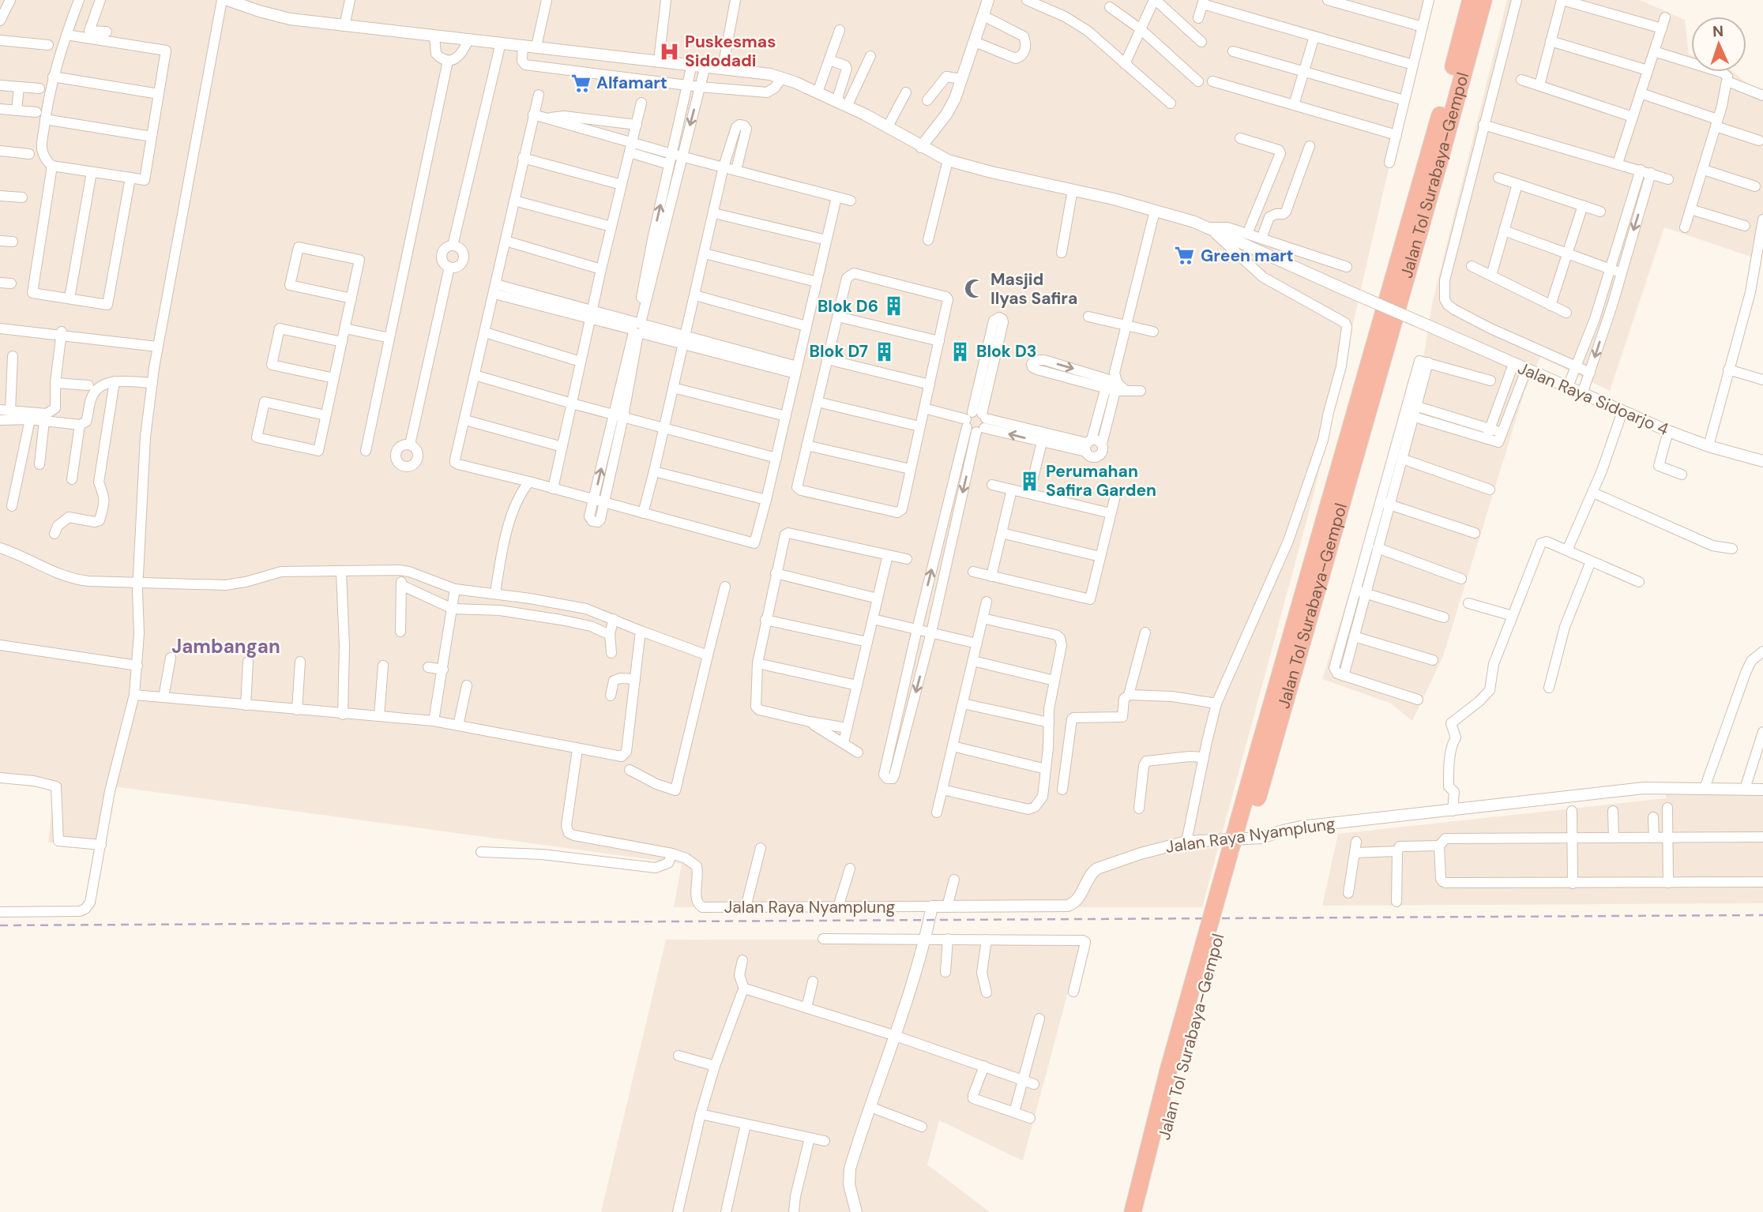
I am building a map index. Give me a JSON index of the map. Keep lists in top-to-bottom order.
{
  "streets": {
    "highway": ["Jalan Tol Surabaya–Gempol"],
    "street": ["Jalan Raya Sidoarjo 4", "Jalan Raya Nyamplung"]
  },
  "districts": ["Jambangan"],
  "places": {
    "hospital": ["Puskesmas Sidodadi"],
    "supermarket": ["Alfamart", "Green mart"],
    "mosque": ["Masjid Ilyas Safira"],
    "building": [
      "Blok D6",
      "Blok D7",
      "Blok D3",
      "Perumahan Safira Garden"
    ]
  },
  "north": "top"
}
